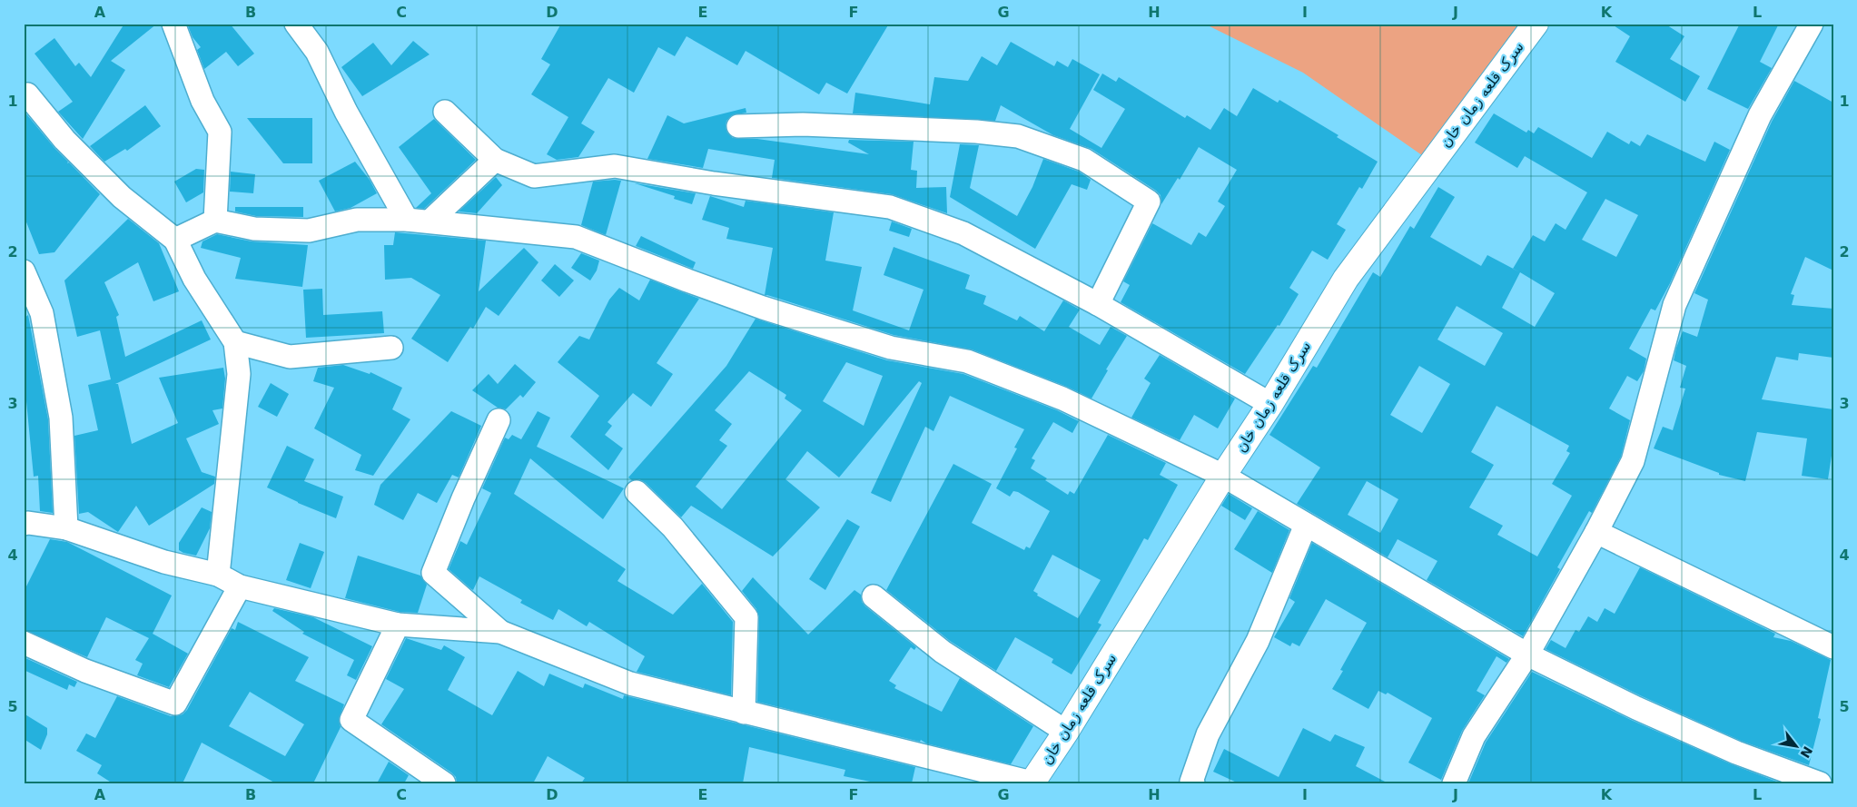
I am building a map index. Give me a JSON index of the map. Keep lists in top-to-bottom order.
{
  "streets": {
    "street": ["سرک قلعه زمان خان"]
  },
  "north": "bottom right",
  "grid": {
    "columns": [
      "A",
      "B",
      "C",
      "D",
      "E",
      "F",
      "G",
      "H",
      "I",
      "J",
      "K",
      "L"
    ],
    "rows": [
      "1",
      "2",
      "3",
      "4",
      "5"
    ]
  }
}
